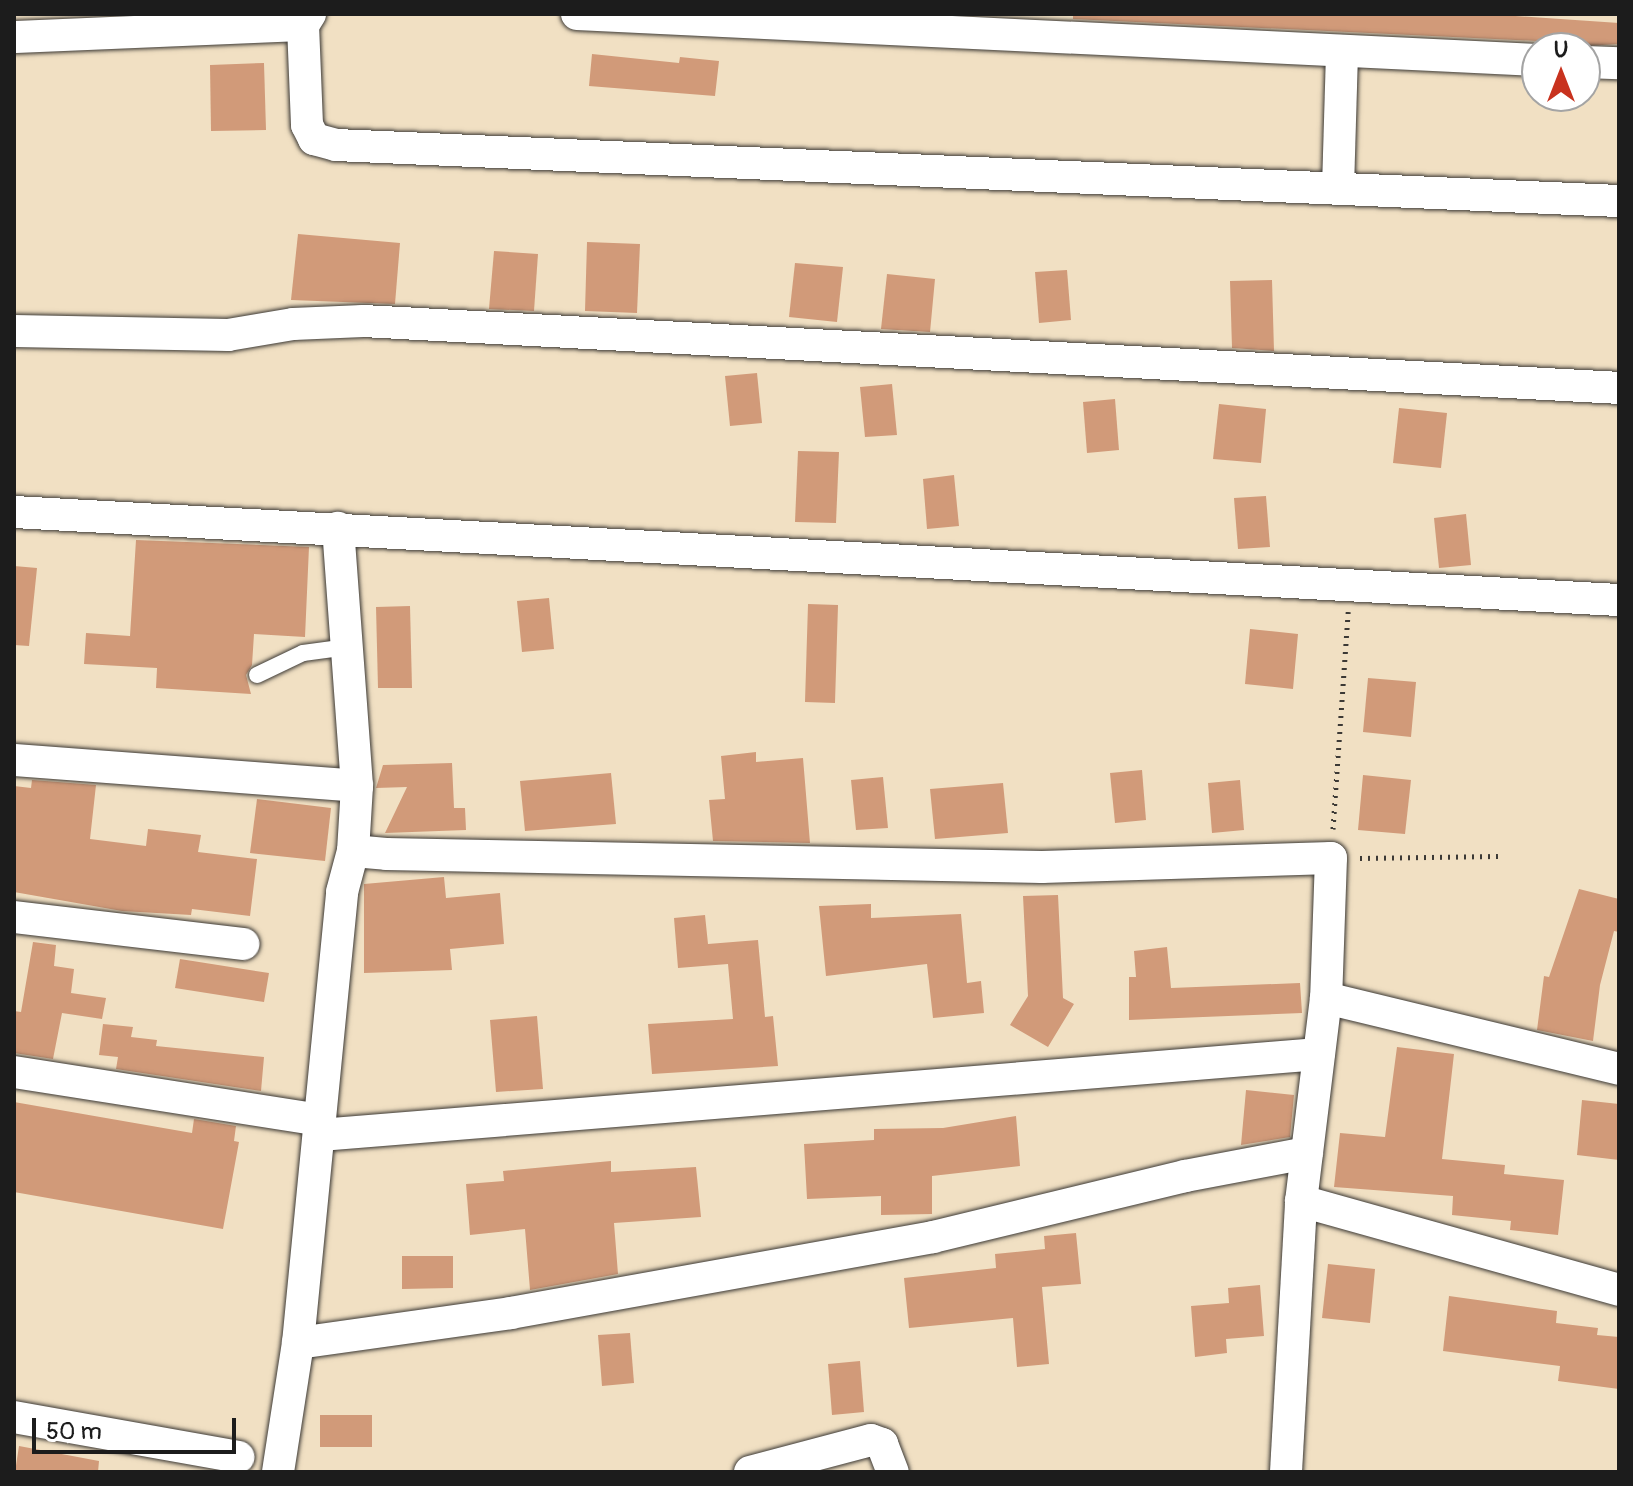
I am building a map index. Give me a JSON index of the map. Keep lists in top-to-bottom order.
{
  "scale_bar": "50 m",
  "north": "top"
}
